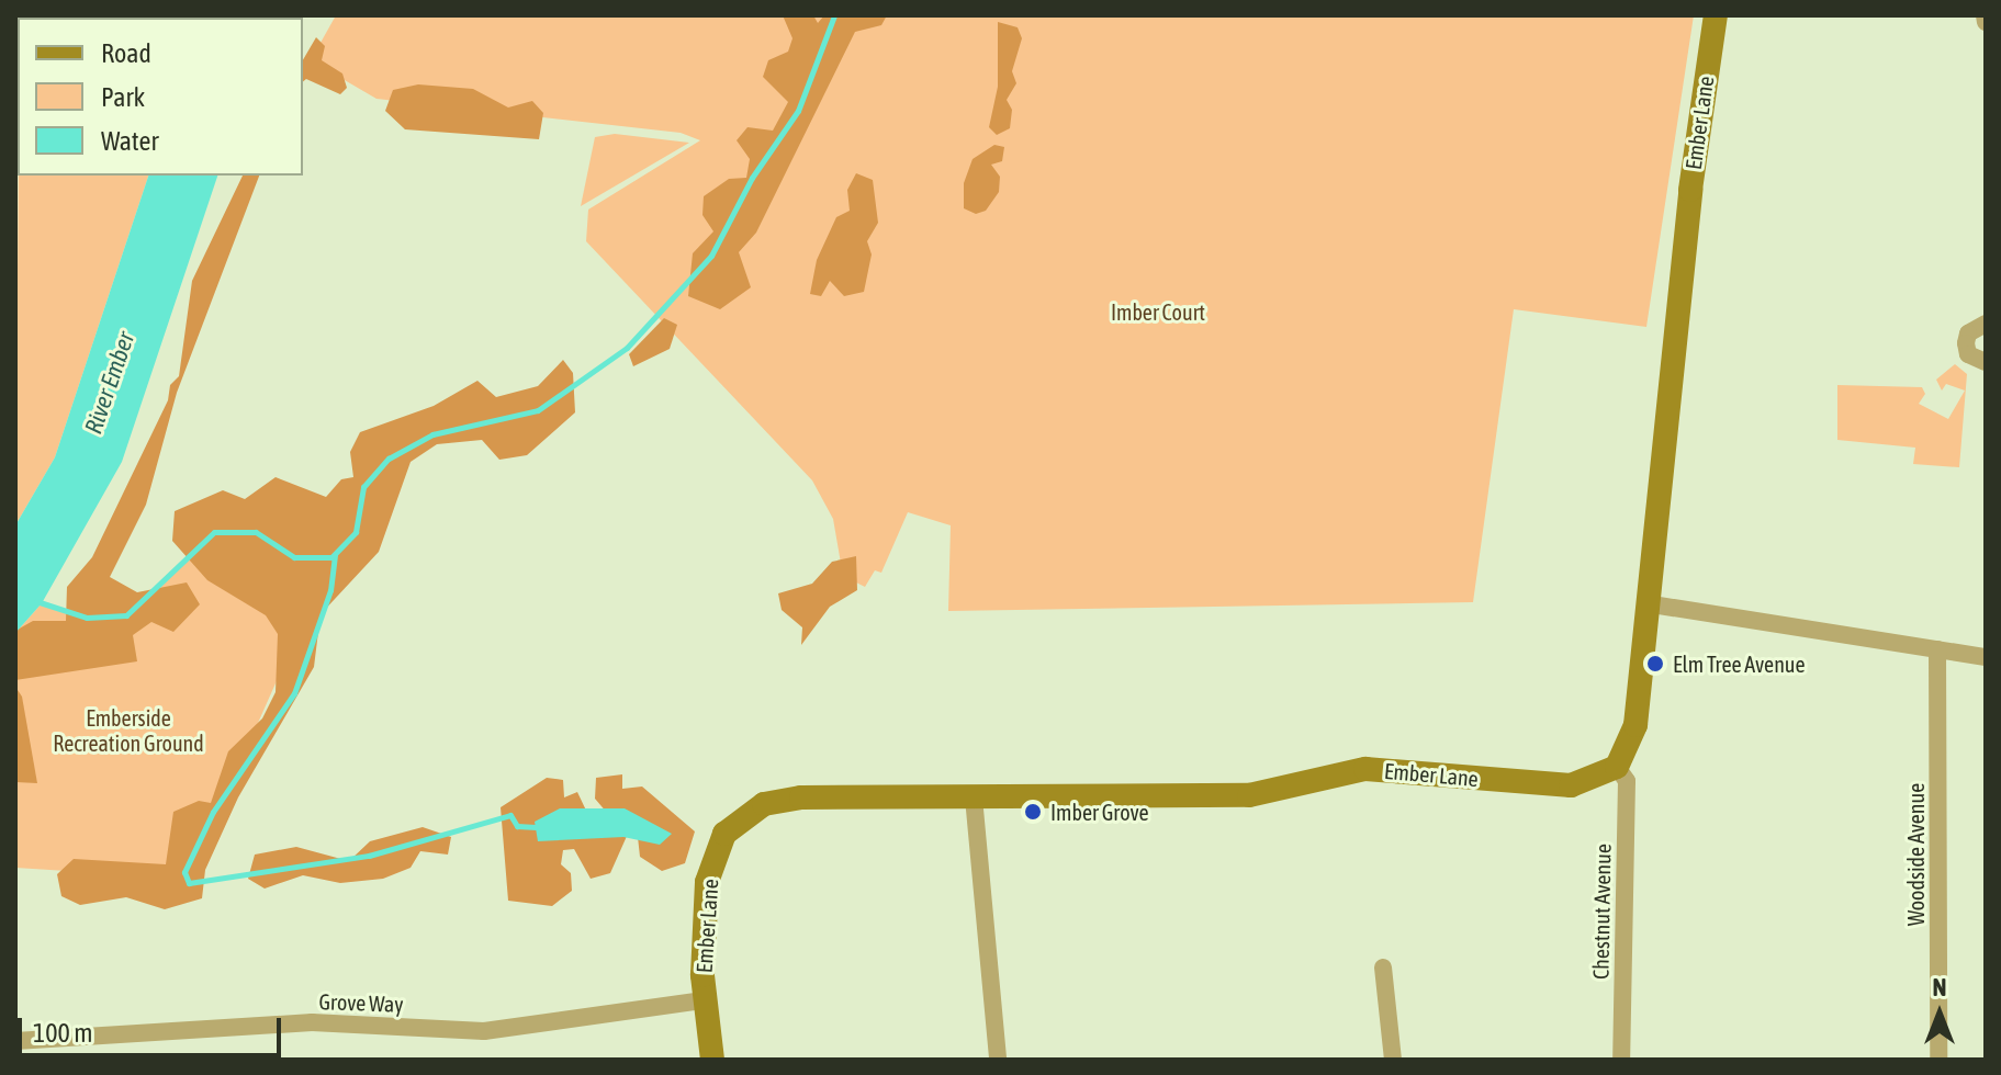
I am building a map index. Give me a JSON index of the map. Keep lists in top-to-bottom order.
{
  "streets": {
    "main road": ["Ember Lane"],
    "street": ["Woodside Avenue", "Chestnut Avenue", "Grove Way"]
  },
  "crossings": [
    ["Ember Lane", "Chestnut Avenue"],
    ["Ember Lane", "Grove Way"]
  ],
  "water": ["River Ember"],
  "parks": ["Imber Court", "Emberside Recreation Ground"],
  "places": ["Elm Tree Avenue", "Imber Grove"],
  "legend": ["Road", "Park", "Water"],
  "scale_bar": "100 m",
  "north": "top"
}
